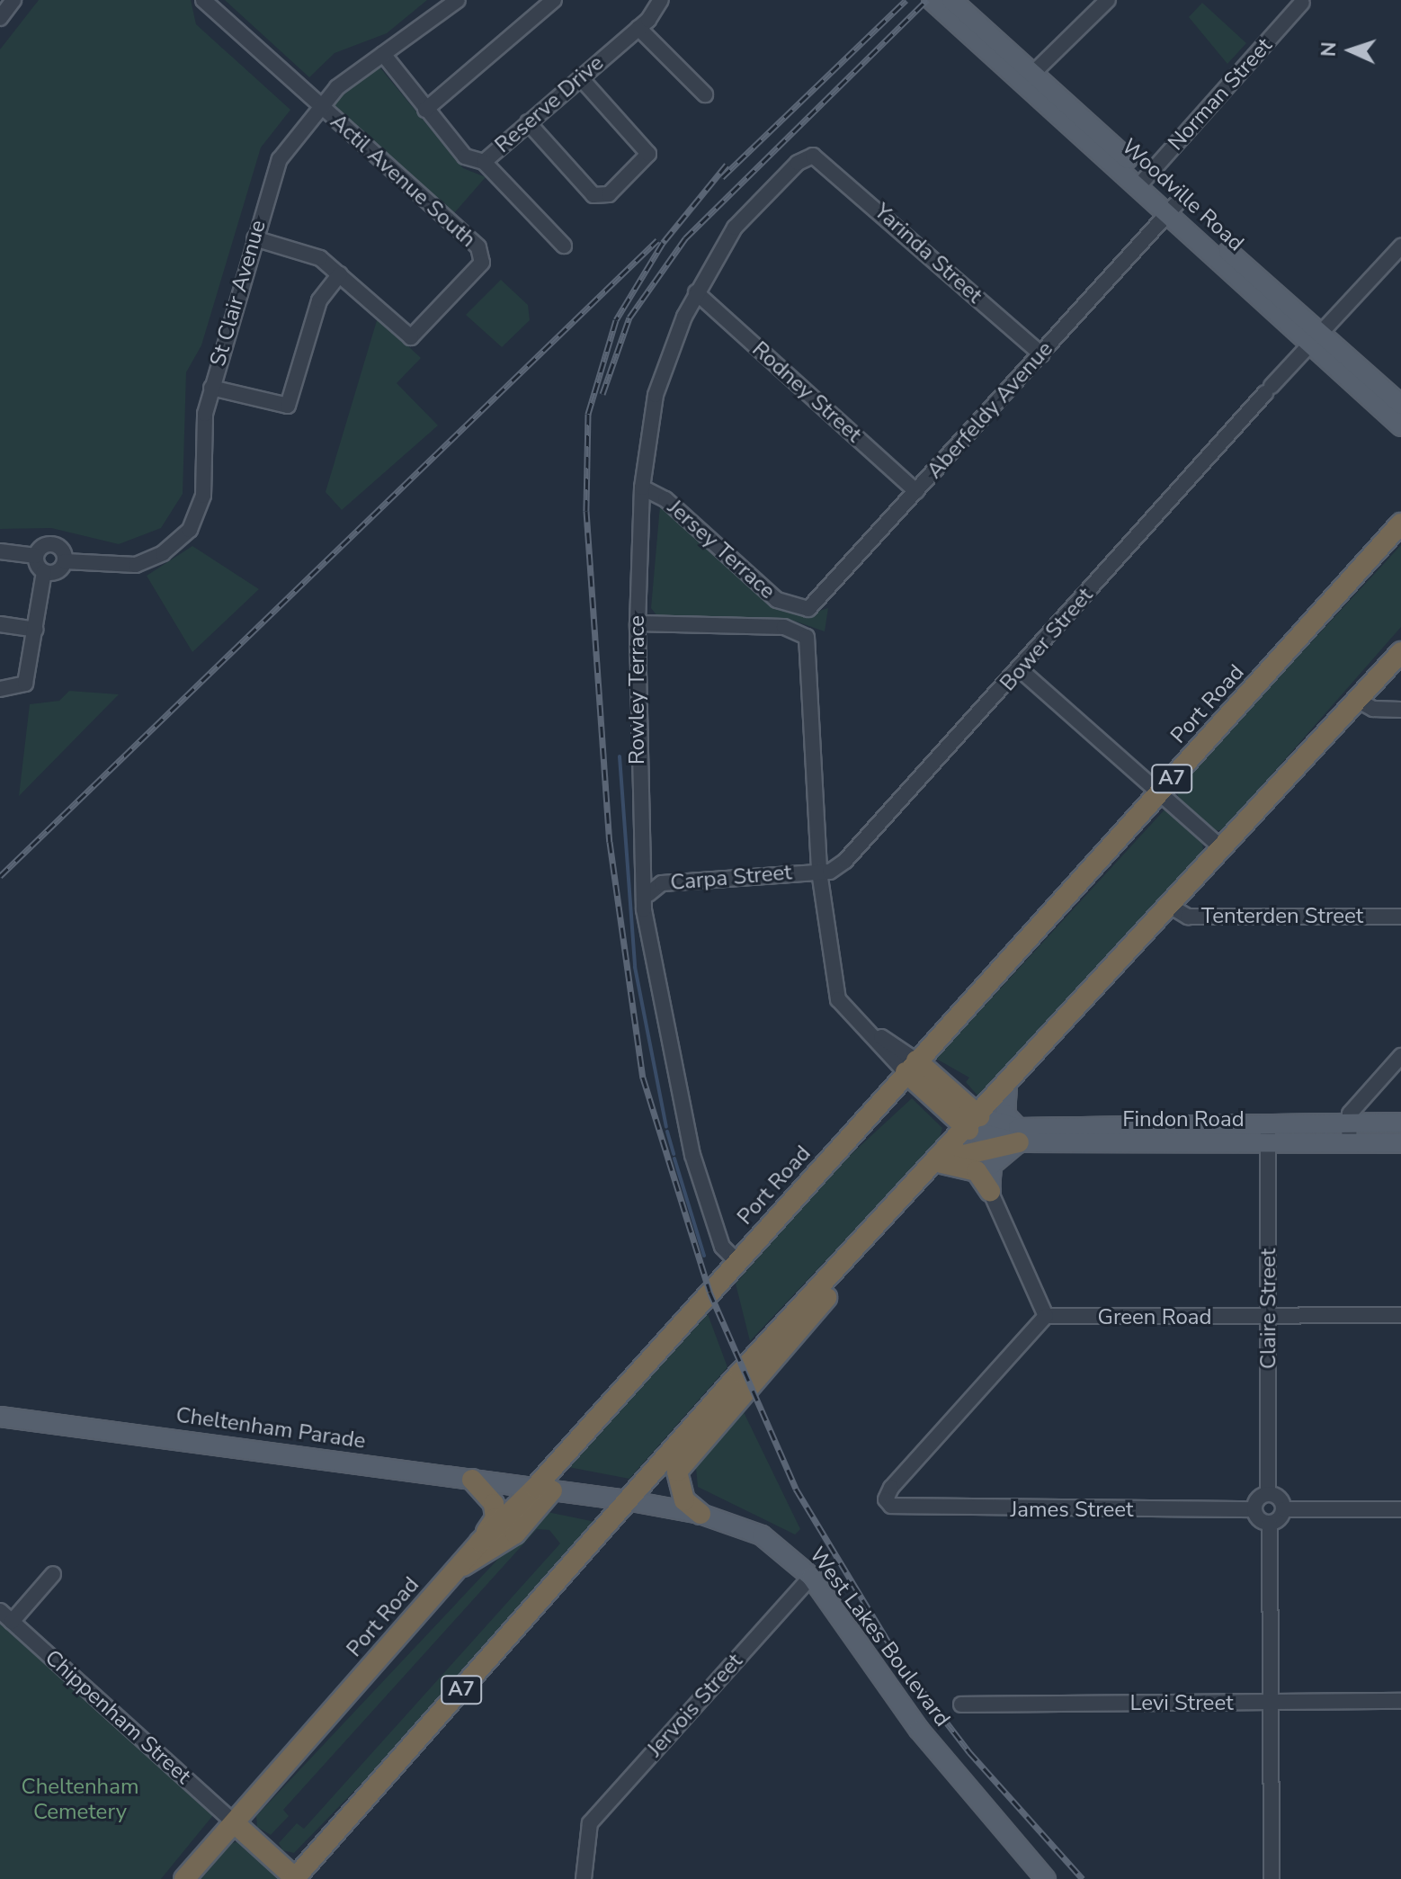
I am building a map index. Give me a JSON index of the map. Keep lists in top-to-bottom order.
{
  "streets": {
    "highway": ["Port Road", "A7"],
    "main road": [
      "Woodville Road",
      "Findon Road",
      "Cheltenham Parade",
      "West Lakes Boulevard"
    ],
    "street": [
      "Norman Street",
      "Reserve Drive",
      "Actil Avenue South",
      "Yarinda Street",
      "St Clair Avenue",
      "Rodney Street",
      "Aberfeldy Avenue",
      "Jersey Terrace",
      "Bower Street",
      "Rowley Terrace",
      "Carpa Street",
      "Tenterden Street",
      "Claire Street",
      "Green Road",
      "James Street",
      "Levi Street",
      "Jervois Street",
      "Chippenham Street"
    ]
  },
  "crossings": [
    ["Norman Street", "Woodville Road"],
    ["Reserve Drive", "St Clair Avenue"],
    ["Actil Avenue South", "St Clair Avenue"],
    ["Woodville Road", "Aberfeldy Avenue"],
    ["Woodville Road", "Bower Street"],
    ["Yarinda Street", "Aberfeldy Avenue"],
    ["Yarinda Street", "Rowley Terrace"],
    ["Rodney Street", "Aberfeldy Avenue"],
    ["Rodney Street", "Rowley Terrace"],
    ["Aberfeldy Avenue", "Jersey Terrace"],
    ["Jersey Terrace", "Rowley Terrace"],
    ["Bower Street", "Carpa Street"],
    ["Rowley Terrace", "Port Road"],
    ["Rowley Terrace", "Carpa Street"],
    ["Port Road", "Cheltenham Parade"],
    ["Port Road", "Chippenham Street"],
    ["A7", "Tenterden Street"],
    ["A7", "Findon Road"],
    ["A7", "Cheltenham Parade"],
    ["A7", "West Lakes Boulevard"],
    ["Findon Road", "Claire Street"],
    ["Claire Street", "Green Road"],
    ["Green Road", "James Street"],
    ["Cheltenham Parade", "West Lakes Boulevard"],
    ["West Lakes Boulevard", "Jervois Street"]
  ],
  "parks": ["Cheltenham Cemetery"],
  "north": "left"
}
